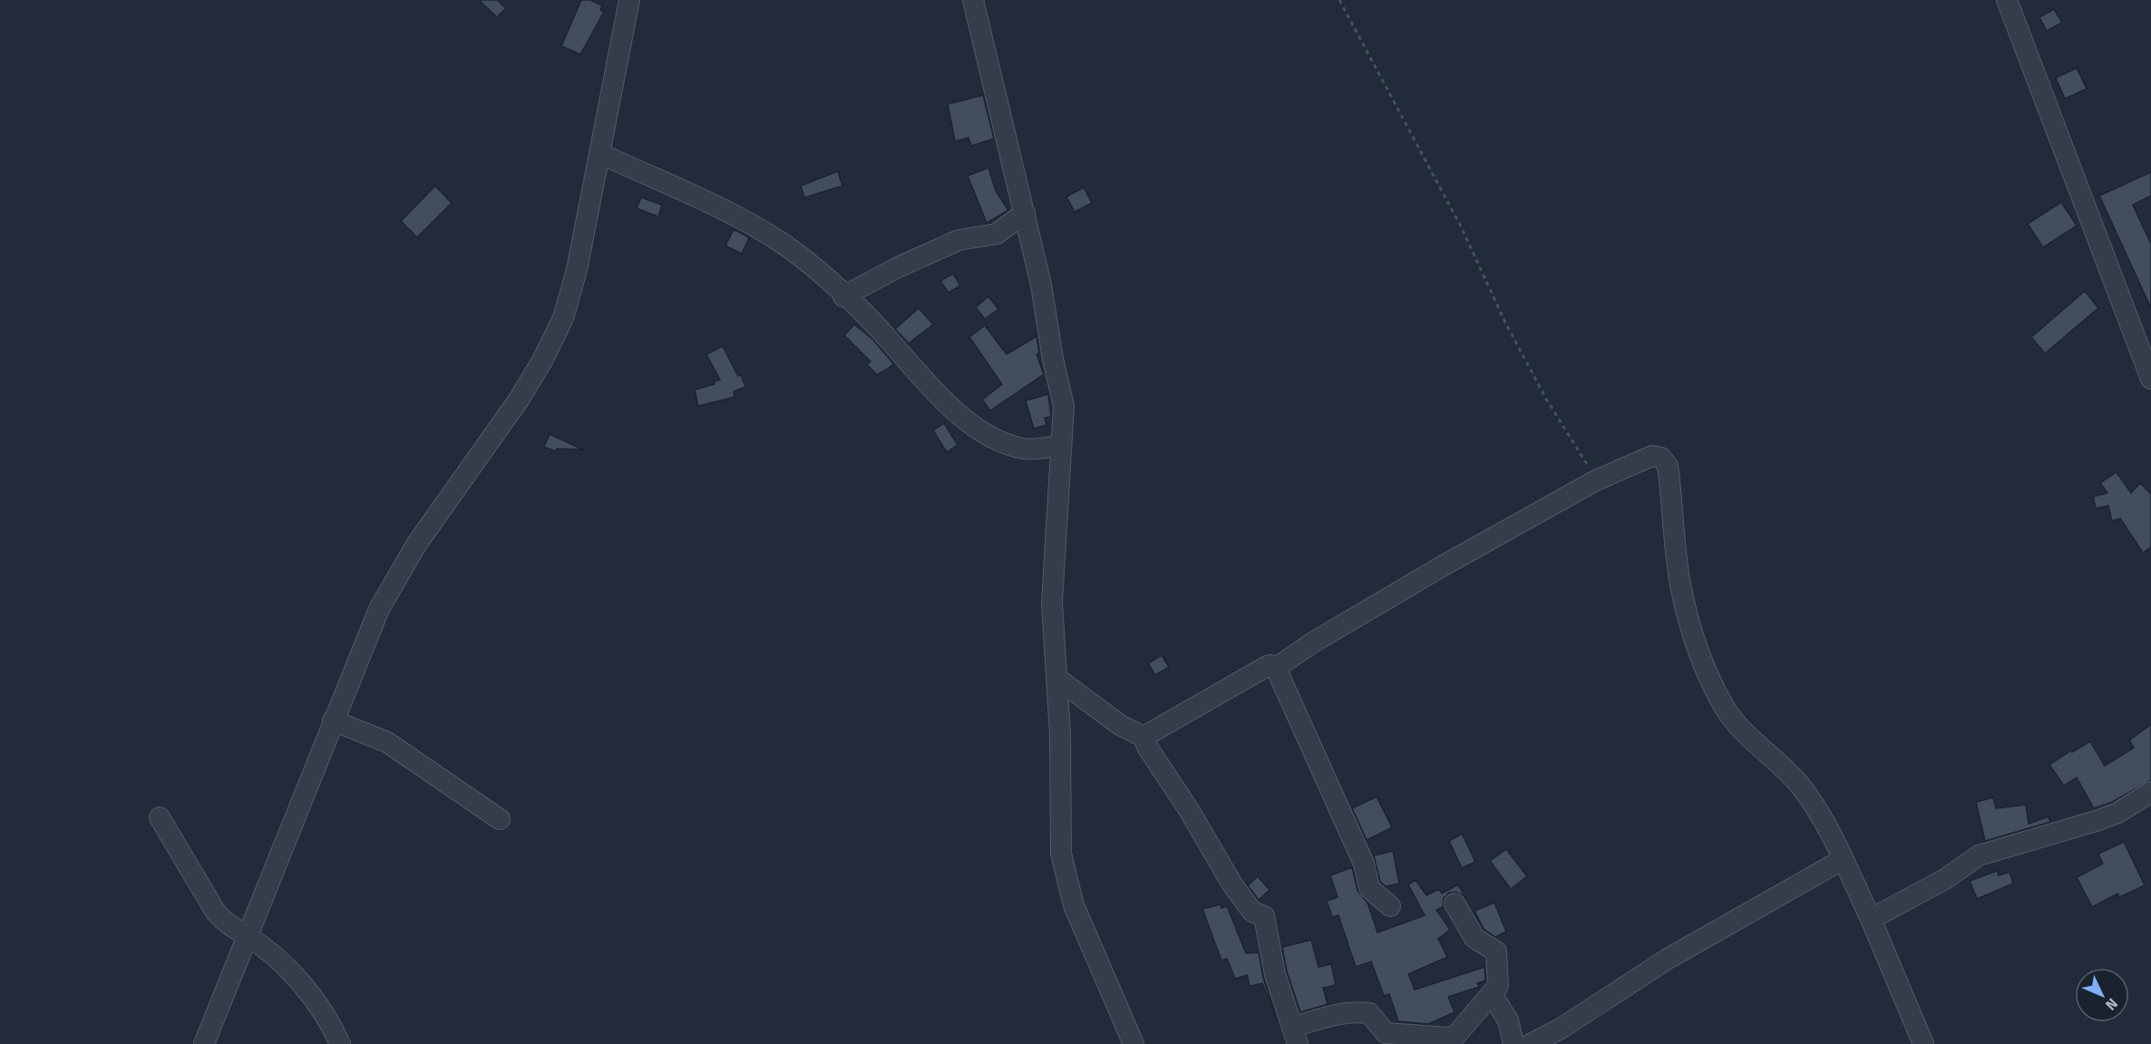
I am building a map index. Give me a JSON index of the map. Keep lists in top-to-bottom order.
{
  "north": "bottom right"
}
